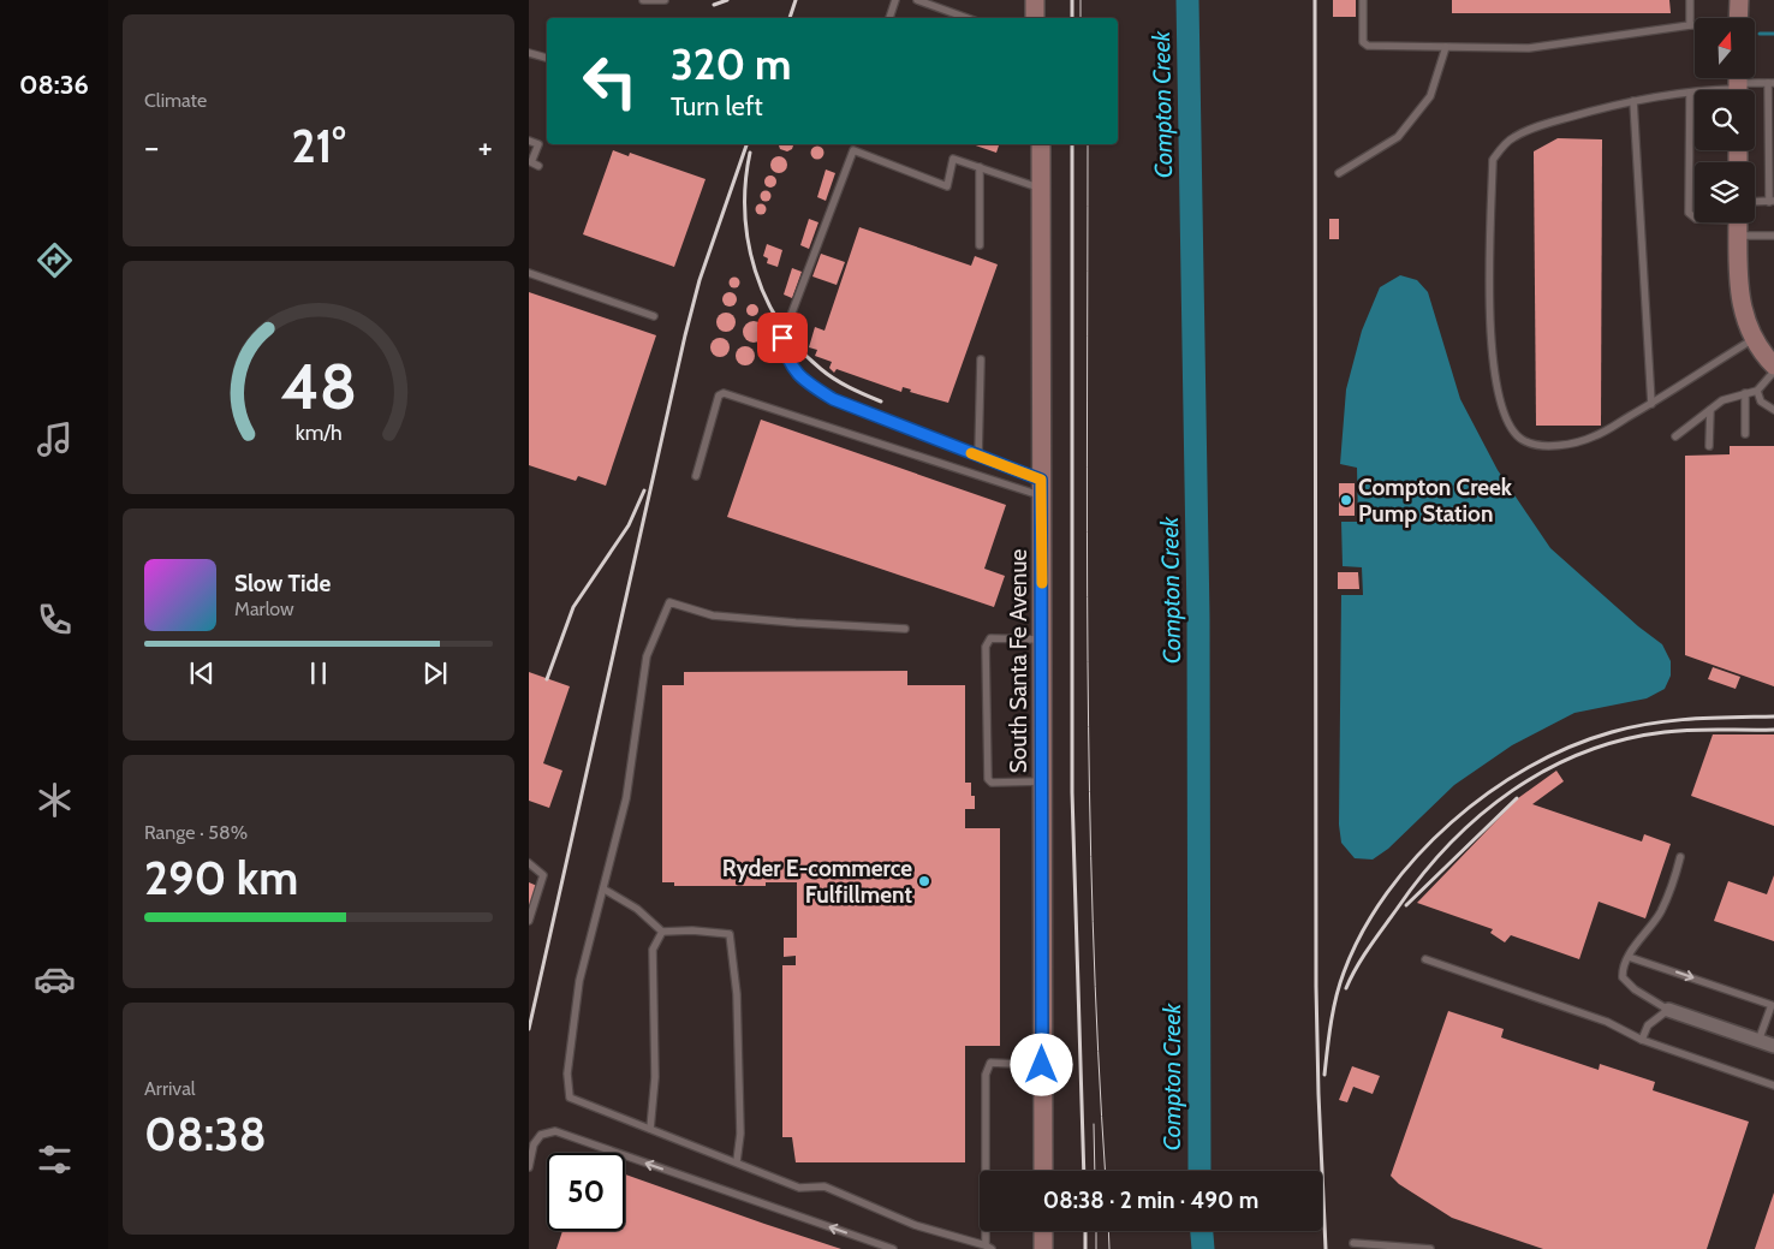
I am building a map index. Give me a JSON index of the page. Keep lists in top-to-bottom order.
{
  "streets": {
    "main road": ["South Santa Fe Avenue"]
  },
  "water": ["Compton Creek"],
  "places": ["Compton Creek Pump Station", "Ryder E-commerce Fulfillment"],
  "north": "top",
  "page": {
    "tabs": "08:36",
    "tile": [
      "Climate",
      ["Range · 58%", "290 km"],
      ["Arrival", "08:38"]
    ],
    "turn": ["320 m", "Turn left"],
    "heat": ["−", "21°", "+"],
    "song": ["Slow Tide", "Marlow"],
    "limit": "50",
    "trip": "08:38 · 2 min · 490 m",
    "gauge": ["48", "km/h"]
  }
}
